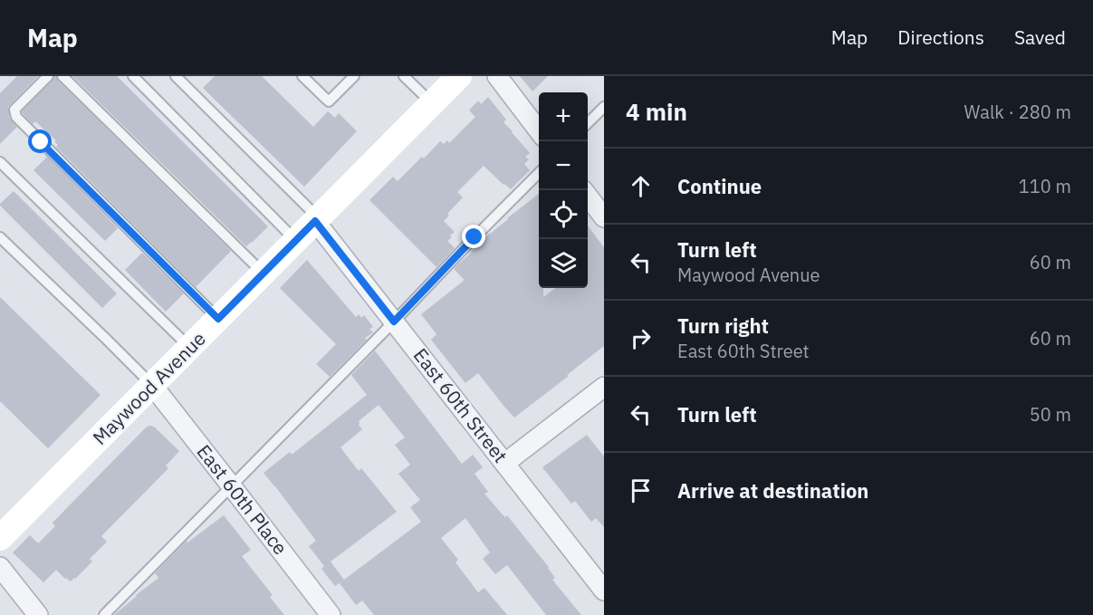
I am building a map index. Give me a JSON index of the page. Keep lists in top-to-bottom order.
{
  "streets": {
    "street": ["Maywood Avenue", "East 60th Street", "East 60th Place"]
  },
  "crossings": [
    ["Maywood Avenue", "East 60th Street"],
    ["Maywood Avenue", "East 60th Place"]
  ],
  "page": {
    "header": "Map",
    "nav": ["Map", "Directions", "Saved"],
    "heading": ["4 min", "Walk · 280 m"],
    "map_buttons": ["+", "−"],
    "list": [
      ["Continue", "110 m"],
      ["Turn left", "Maywood Avenue", "60 m"],
      ["Turn right", "East 60th Street", "60 m"],
      ["Turn left", "50 m"],
      "Arrive at destination"
    ]
  }
}
